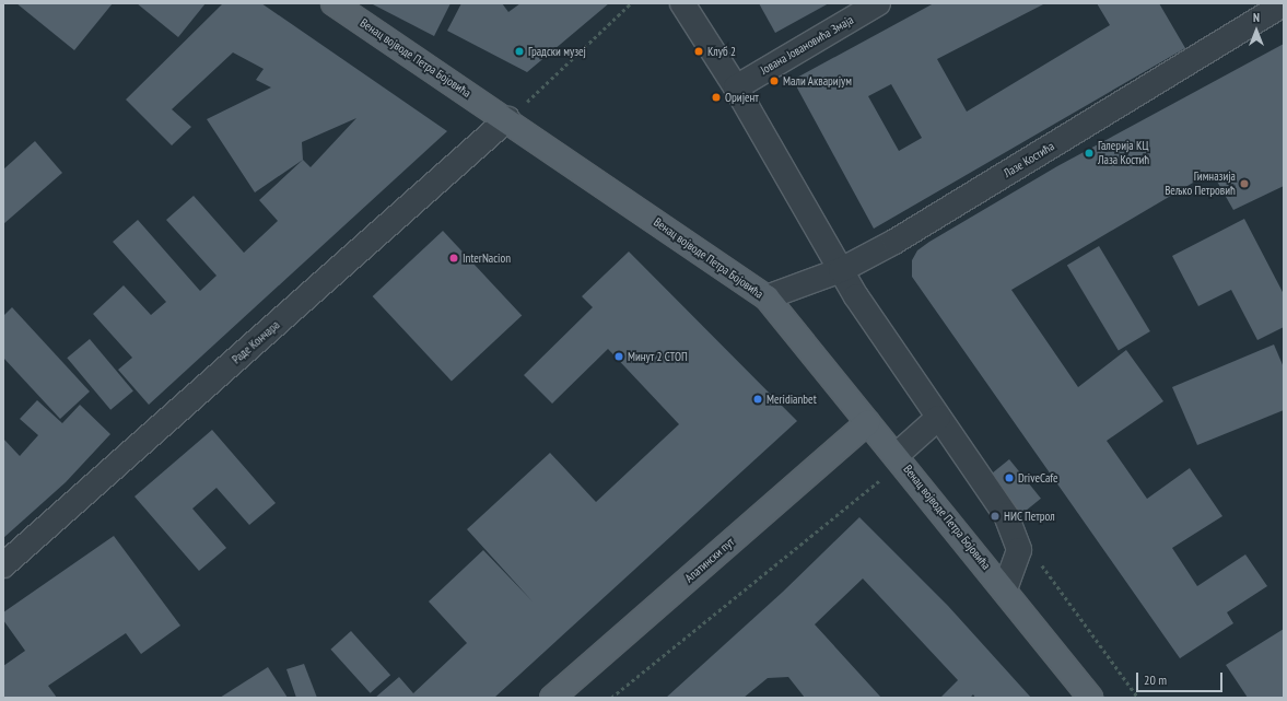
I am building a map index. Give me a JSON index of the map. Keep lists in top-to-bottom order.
{
  "streets": {
    "main road": ["Венац војводе Петра Бојовића", "Апатински пут"],
    "street": ["Јована Јовановића Змаја", "Лазе Костића", "Раде Кончара"]
  },
  "crossings": [
    ["Венац војводе Петра Бојовића", "Лазе Костића"],
    ["Венац војводе Петра Бојовића", "Раде Кончара"],
    ["Венац војводе Петра Бојовића", "Апатински пут"]
  ],
  "places": [
    "Градски музеј",
    "Клуб 2",
    "Мали Акваријум",
    "Оријент",
    "Галерија КЦ Лаза Костић",
    "Гимназија Вељко Петровић",
    "InterNacion",
    "Минут 2 СТОП",
    "Meridianbet",
    "DriveCafe",
    "НИС Петрол"
  ],
  "scale_bar": "20 m",
  "north": "top"
}
